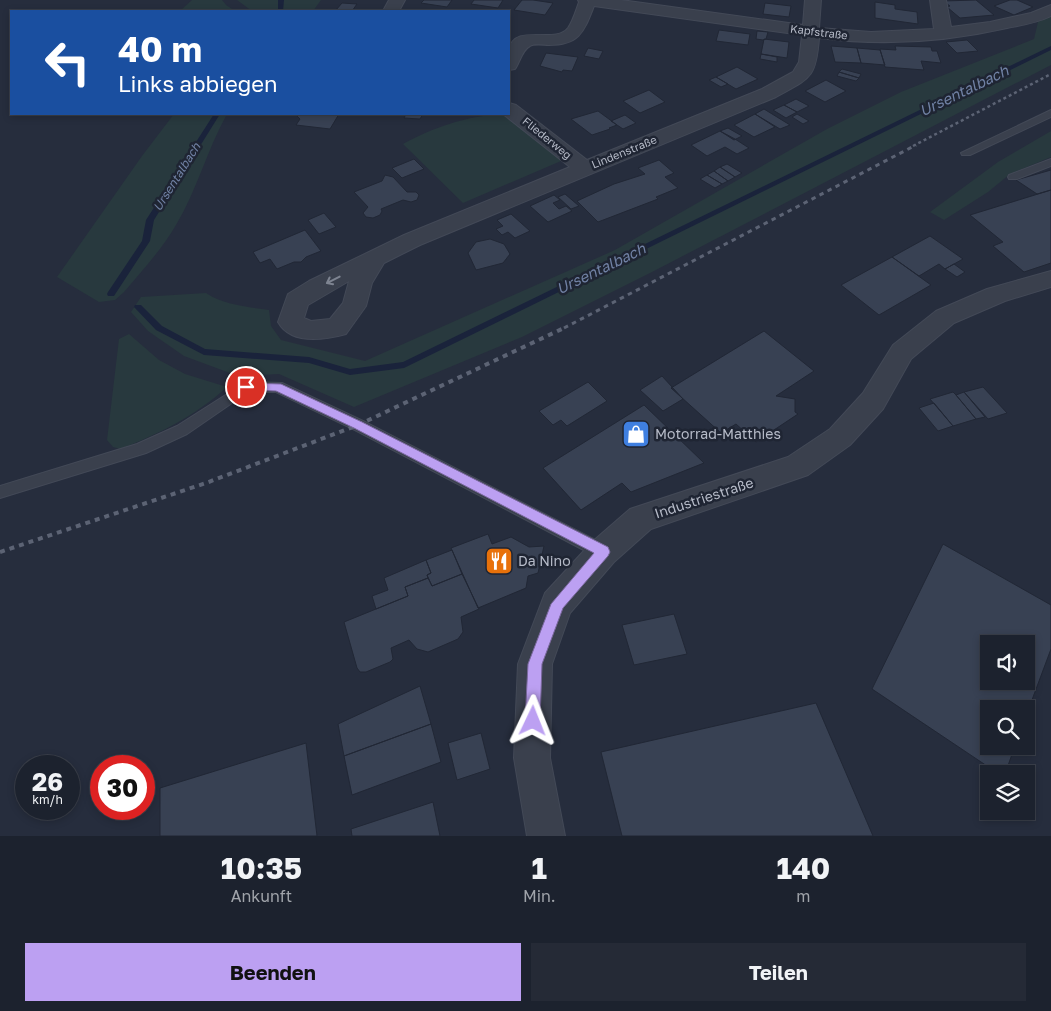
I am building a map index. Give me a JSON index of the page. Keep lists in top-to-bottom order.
{
  "streets": {
    "street": [
      "Kapfstraße",
      "Fliederweg",
      "Lindenstraße",
      "Industriestraße"
    ]
  },
  "crossings": [
    ["Kapfstraße", "Lindenstraße"],
    ["Fliederweg", "Lindenstraße"]
  ],
  "water": ["Ursentalbach"],
  "places": {
    "shop": ["Motorrad-Matthies"],
    "restaurant": ["Da Nino"]
  },
  "page": {
    "turn": ["40 m", "Links abbiegen"],
    "speed": "26 km/h",
    "limit": "30",
    "eta": [
      "10:35",
      "Ankunft",
      "1",
      "Min.",
      "140",
      "m"
    ],
    "buttons": ["Beenden", "Teilen"]
  }
}
